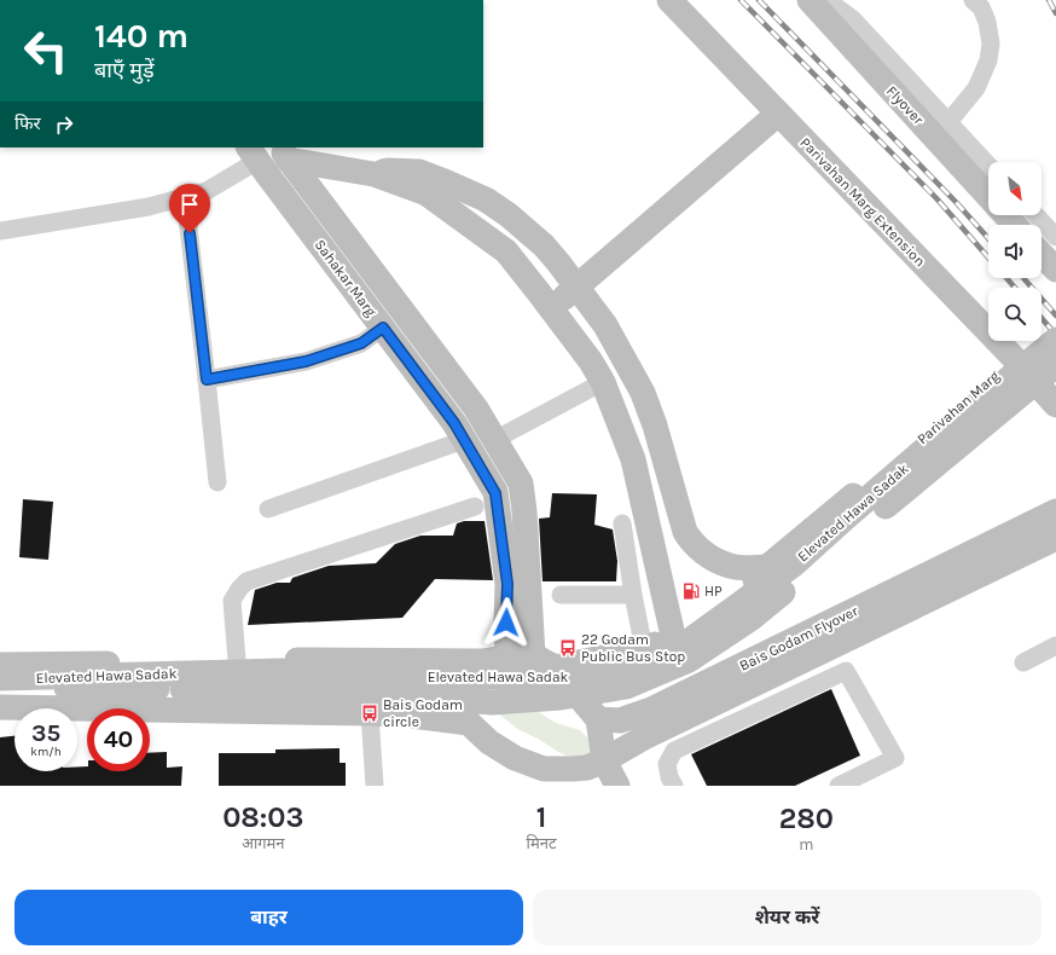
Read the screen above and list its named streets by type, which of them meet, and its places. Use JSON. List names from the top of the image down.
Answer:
{
  "streets": {
    "main road": [
      "Flyover",
      "Parivahan Marg Extension",
      "Sahakar Marg",
      "Parivahan Marg",
      "Elevated Hawa Sadak",
      "Bais Godam Flyover"
    ]
  },
  "crossings": [
    ["Parivahan Marg Extension", "Parivahan Marg"],
    ["Sahakar Marg", "Bais Godam Flyover"]
  ],
  "places": {
    "fuel station": ["HP"],
    "bus stop": ["22 Godam Public Bus Stop", "Bais Godam circle"]
  },
  "north": "bottom right",
  "page": {
    "turn": ["140 m", "बाएँ मुड़ें"],
    "then": "फिर",
    "speed": "35 km/h",
    "limit": "40",
    "eta": [
      "08:03",
      "आगमन",
      "1",
      "मिनट",
      "280",
      "m"
    ],
    "buttons": ["बाहर", "शेयर करें"]
  }
}
